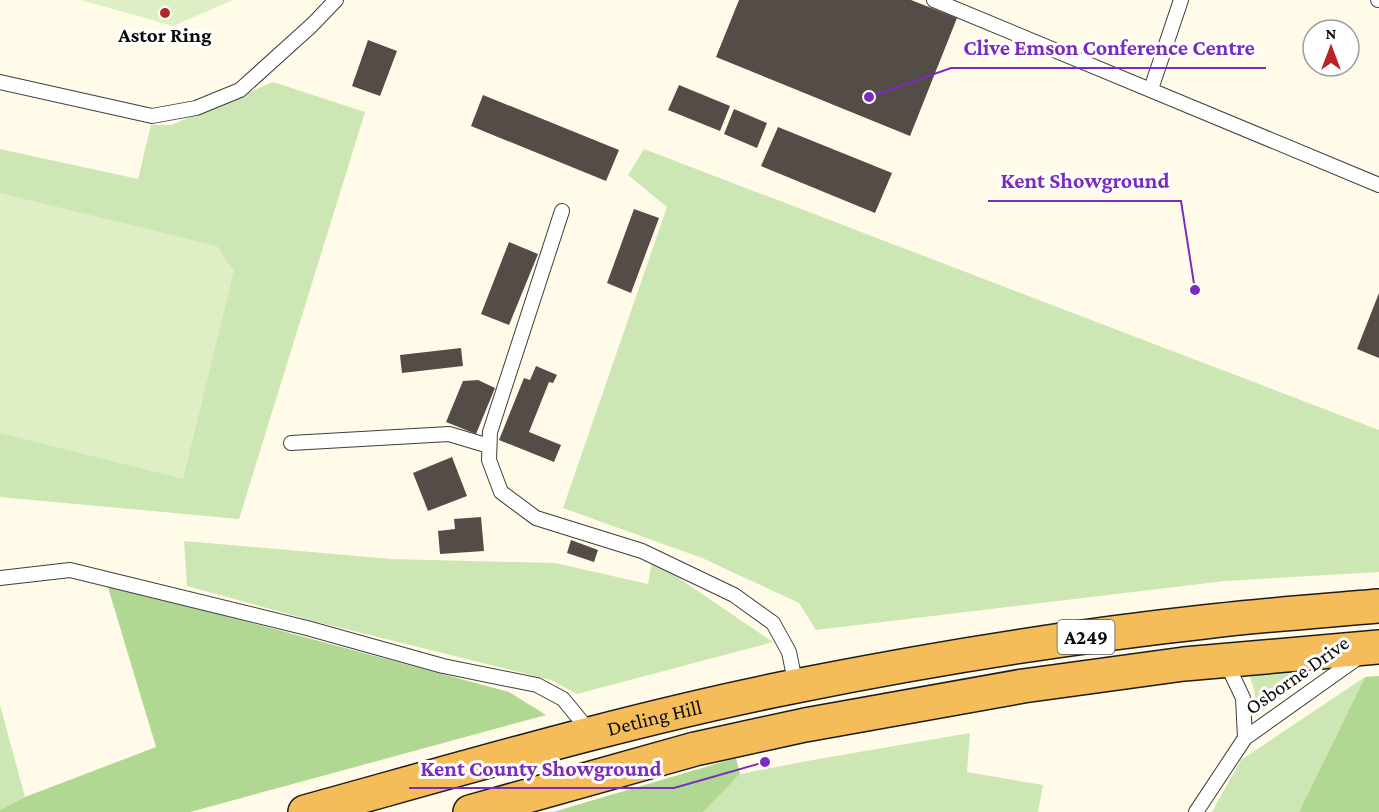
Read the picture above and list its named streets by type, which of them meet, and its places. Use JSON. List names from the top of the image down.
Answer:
{
  "streets": {
    "highway": ["A249", "Detling Hill"],
    "lane": ["Osborne Drive"]
  },
  "crossings": [
    ["A249", "Osborne Drive"],
    ["A249", "Detling Hill"],
    ["Osborne Drive", "Detling Hill"]
  ],
  "places": [
    "Astor Ring",
    "Clive Emson Conference Centre",
    "Kent Showground",
    "Kent County Showground"
  ],
  "north": "top"
}
